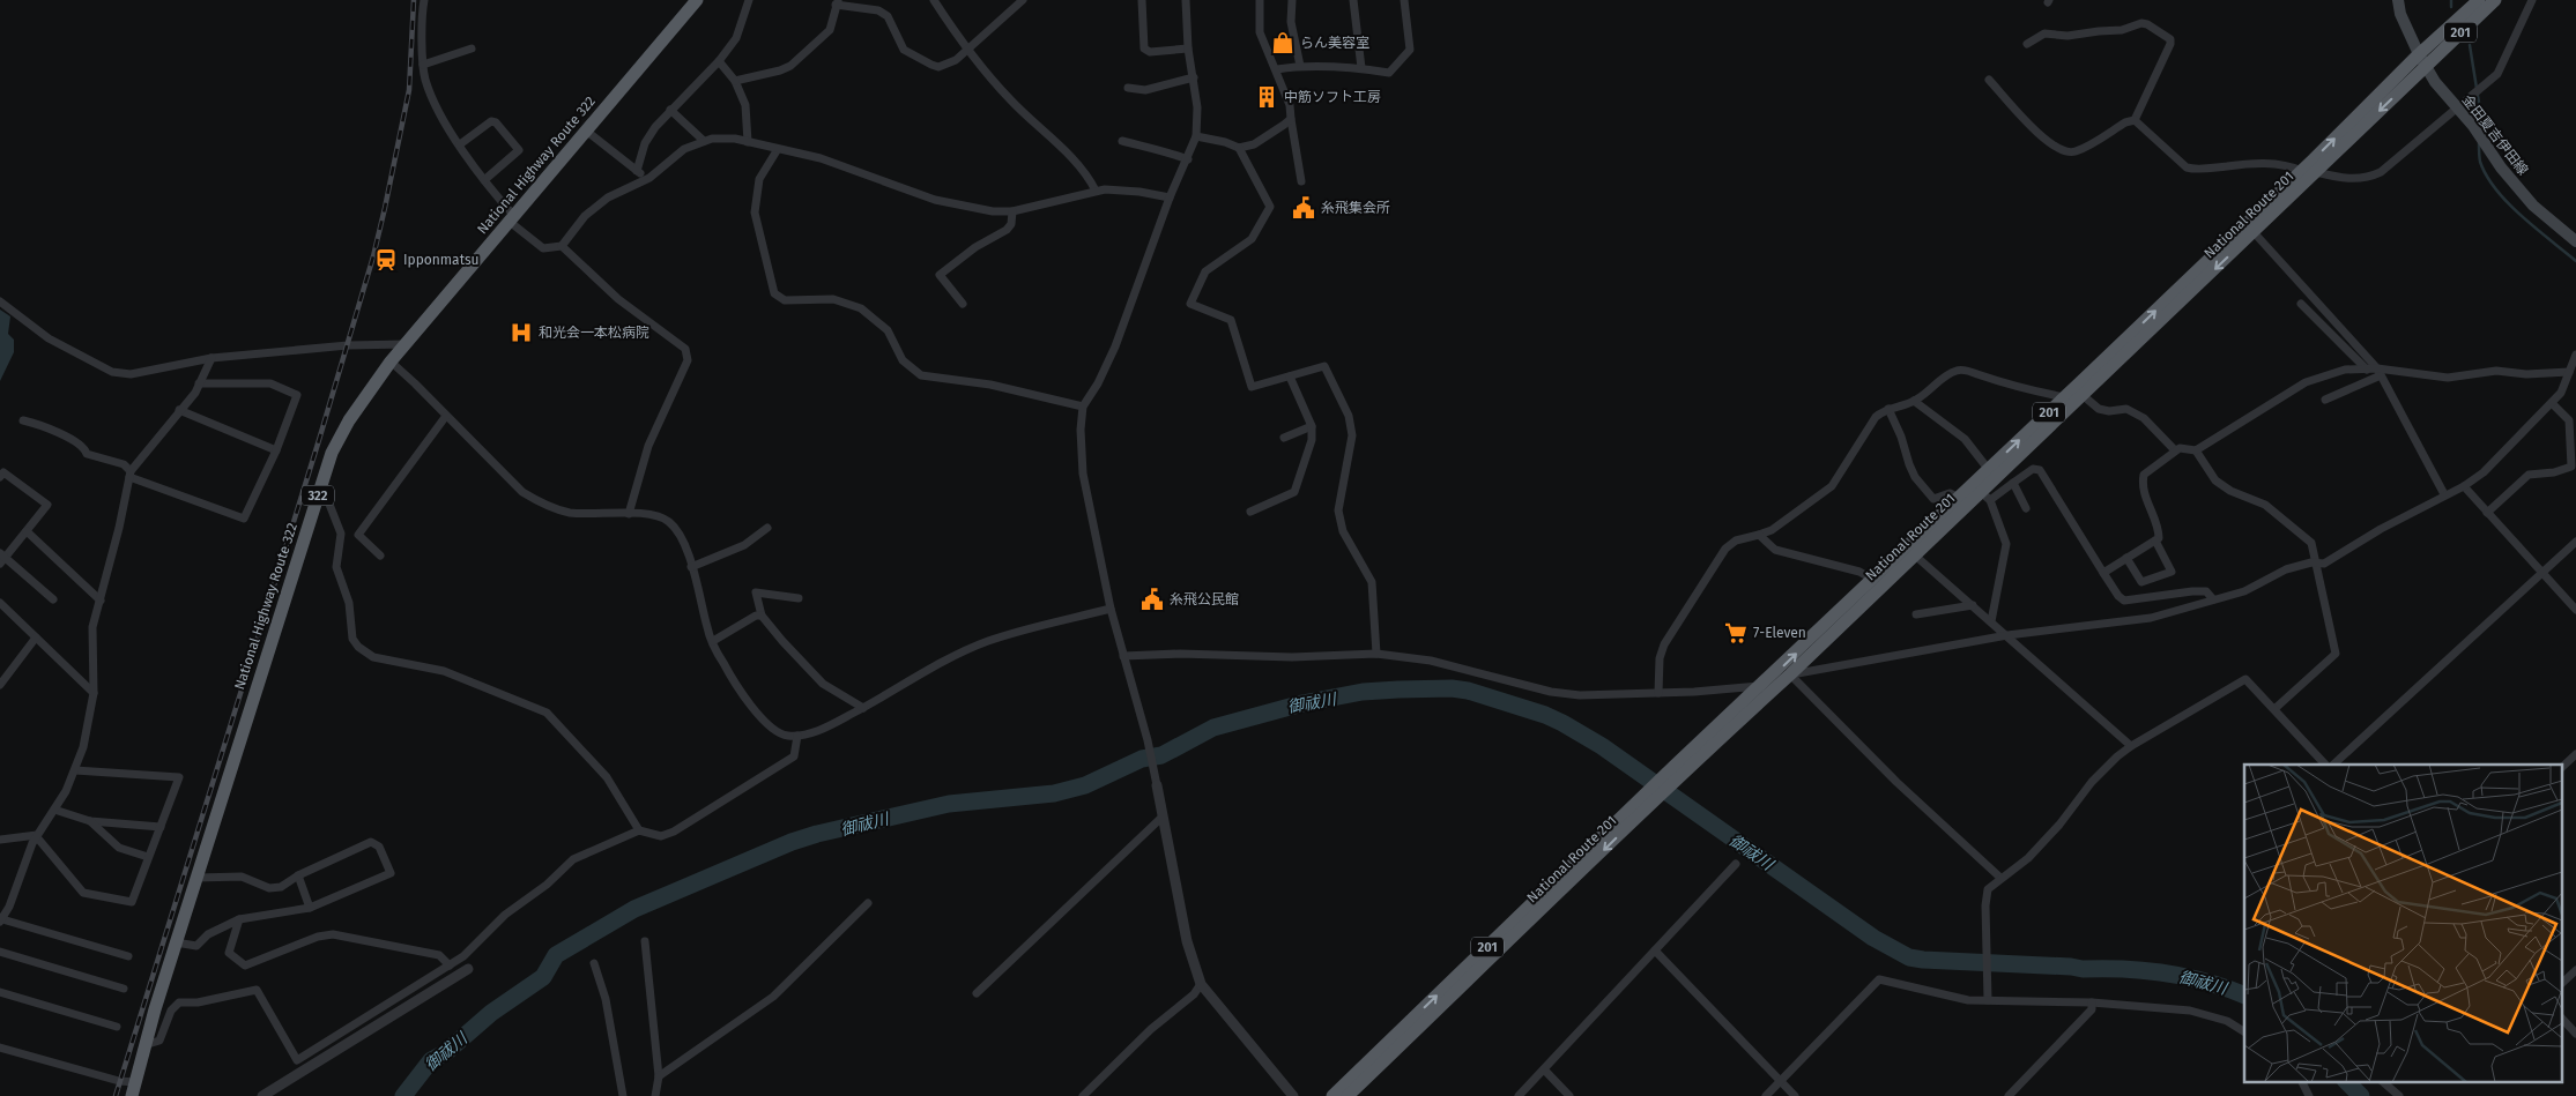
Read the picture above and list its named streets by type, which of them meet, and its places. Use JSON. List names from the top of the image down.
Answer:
{
  "streets": {
    "highway": [
      "201",
      "National Highway Route 322",
      "National Route 201",
      "322"
    ],
    "main road": ["金田夏吉伊田線"]
  },
  "crossings": [
    ["金田夏吉伊田線", "National Route 201"]
  ],
  "water": ["御祓川"],
  "places": {
    "shop": ["らん美容室"],
    "building": ["中筋ソフト工房"],
    "public building": ["糸飛集会所", "糸飛公民館"],
    "station": ["Ipponmatsu"],
    "hospital": ["和光会一本松病院"],
    "supermarket": ["7-Eleven"]
  }
}
